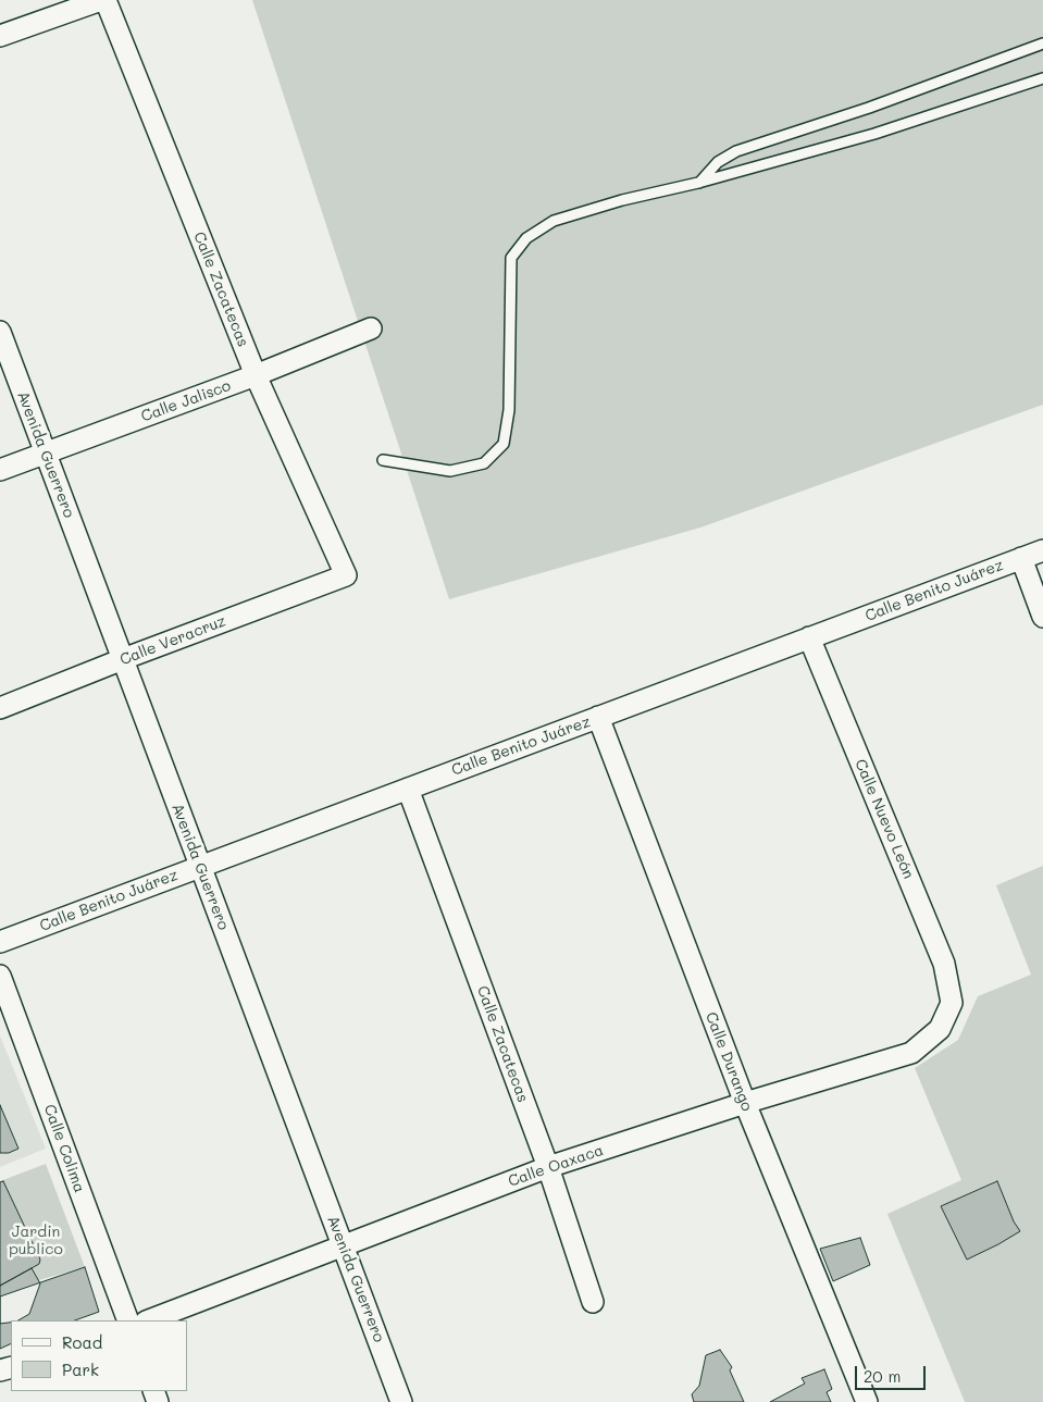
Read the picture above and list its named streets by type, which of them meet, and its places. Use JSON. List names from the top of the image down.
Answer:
{
  "streets": {
    "street": [
      "Calle Zacatecas",
      "Calle Jalisco",
      "Avenida Guerrero",
      "Calle Benito Juárez",
      "Calle Veracruz",
      "Calle Nuevo León",
      "Calle Durango",
      "Calle Colima",
      "Calle Oaxaca"
    ]
  },
  "crossings": [
    ["Calle Zacatecas", "Calle Jalisco"],
    ["Calle Zacatecas", "Calle Benito Juárez"],
    ["Calle Zacatecas", "Calle Veracruz"],
    ["Calle Zacatecas", "Calle Oaxaca"],
    ["Calle Jalisco", "Avenida Guerrero"],
    ["Avenida Guerrero", "Calle Benito Juárez"],
    ["Avenida Guerrero", "Calle Veracruz"],
    ["Avenida Guerrero", "Calle Oaxaca"],
    ["Calle Benito Juárez", "Calle Nuevo León"],
    ["Calle Benito Juárez", "Calle Durango"],
    ["Calle Nuevo León", "Calle Oaxaca"],
    ["Calle Durango", "Calle Oaxaca"]
  ],
  "parks": ["Jardin publico"],
  "legend": ["Road", "Park"],
  "scale_bar": "20 m"
}
